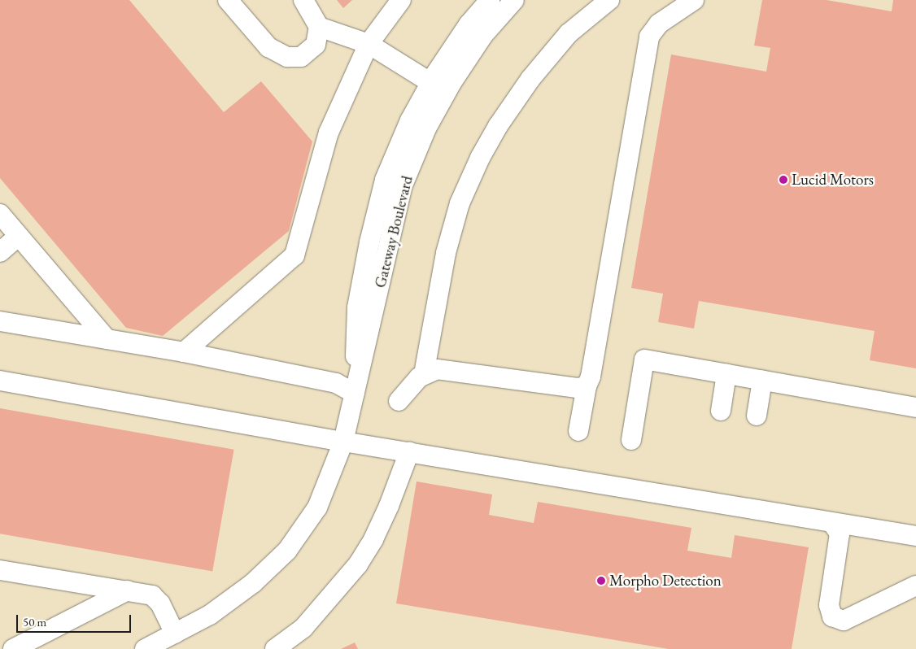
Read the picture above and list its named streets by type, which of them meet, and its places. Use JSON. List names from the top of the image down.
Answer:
{
  "streets": {
    "street": ["Gateway Boulevard"]
  },
  "places": ["Lucid Motors", "Morpho Detection"],
  "scale_bar": "50 m"
}
